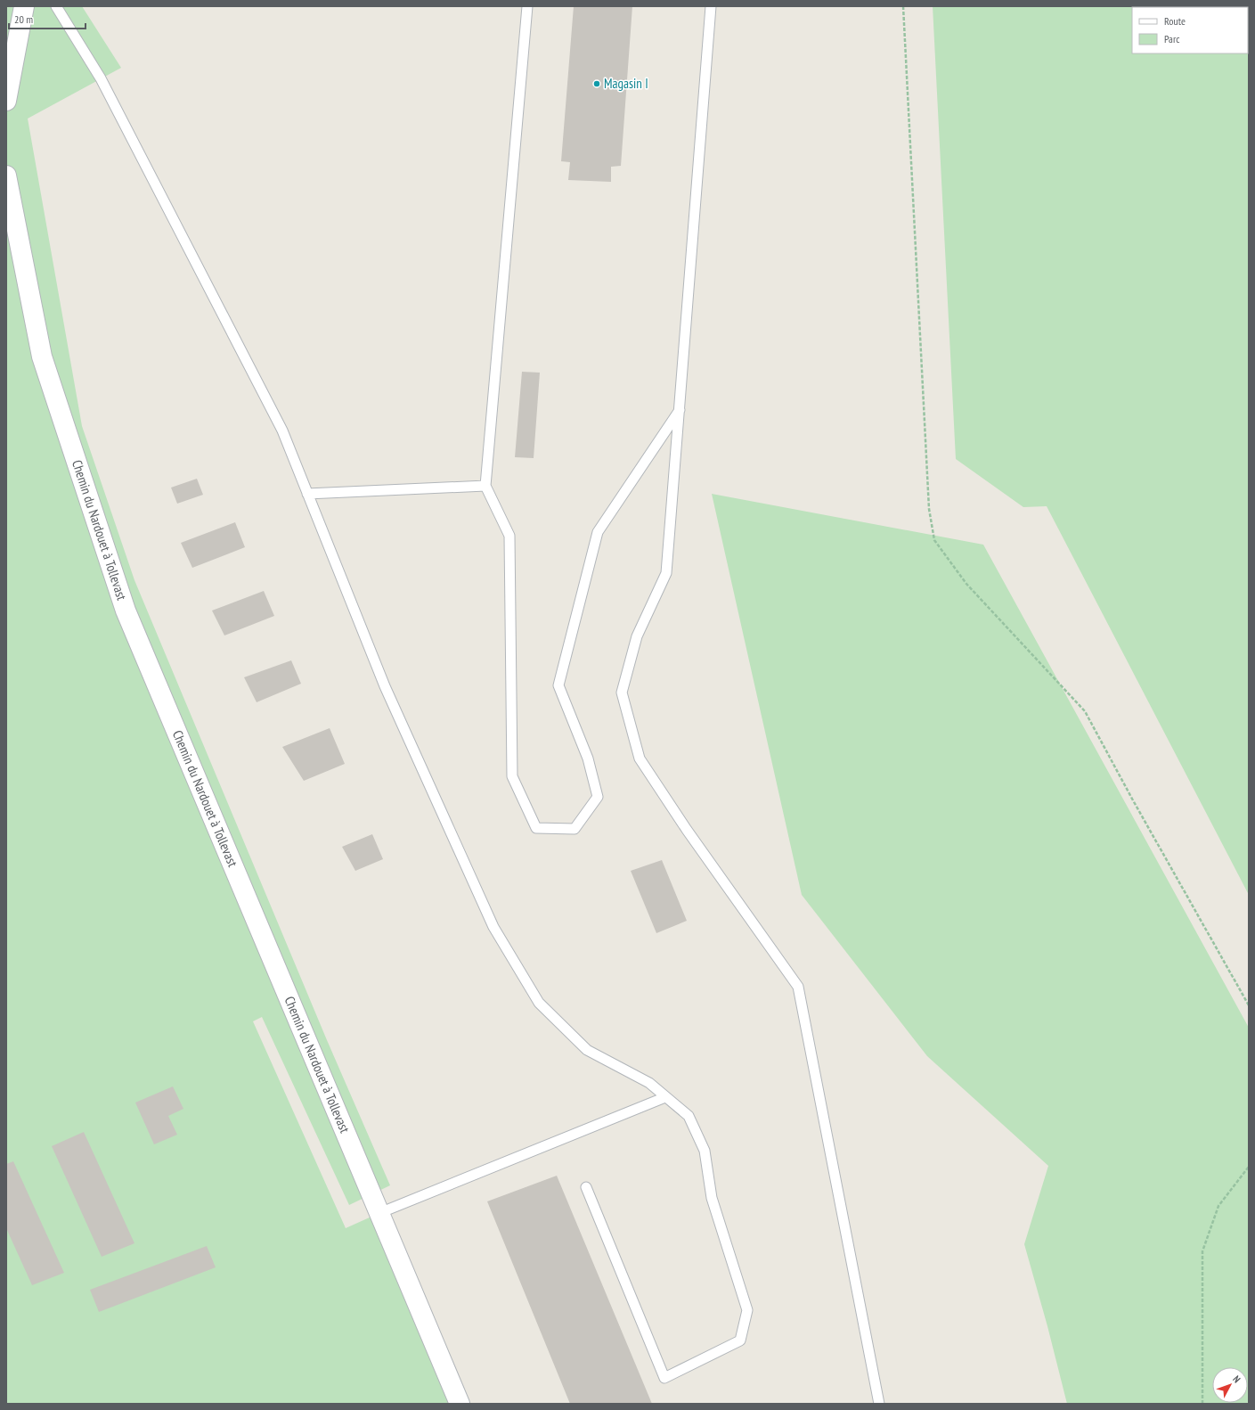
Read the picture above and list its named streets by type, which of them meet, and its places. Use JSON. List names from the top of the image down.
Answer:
{
  "streets": {
    "street": ["Chemin du Nardouet à Tollevast"]
  },
  "places": ["Magasin I"],
  "legend": ["Route", "Parc"],
  "scale_bar": "20 m",
  "north": "top right"
}
